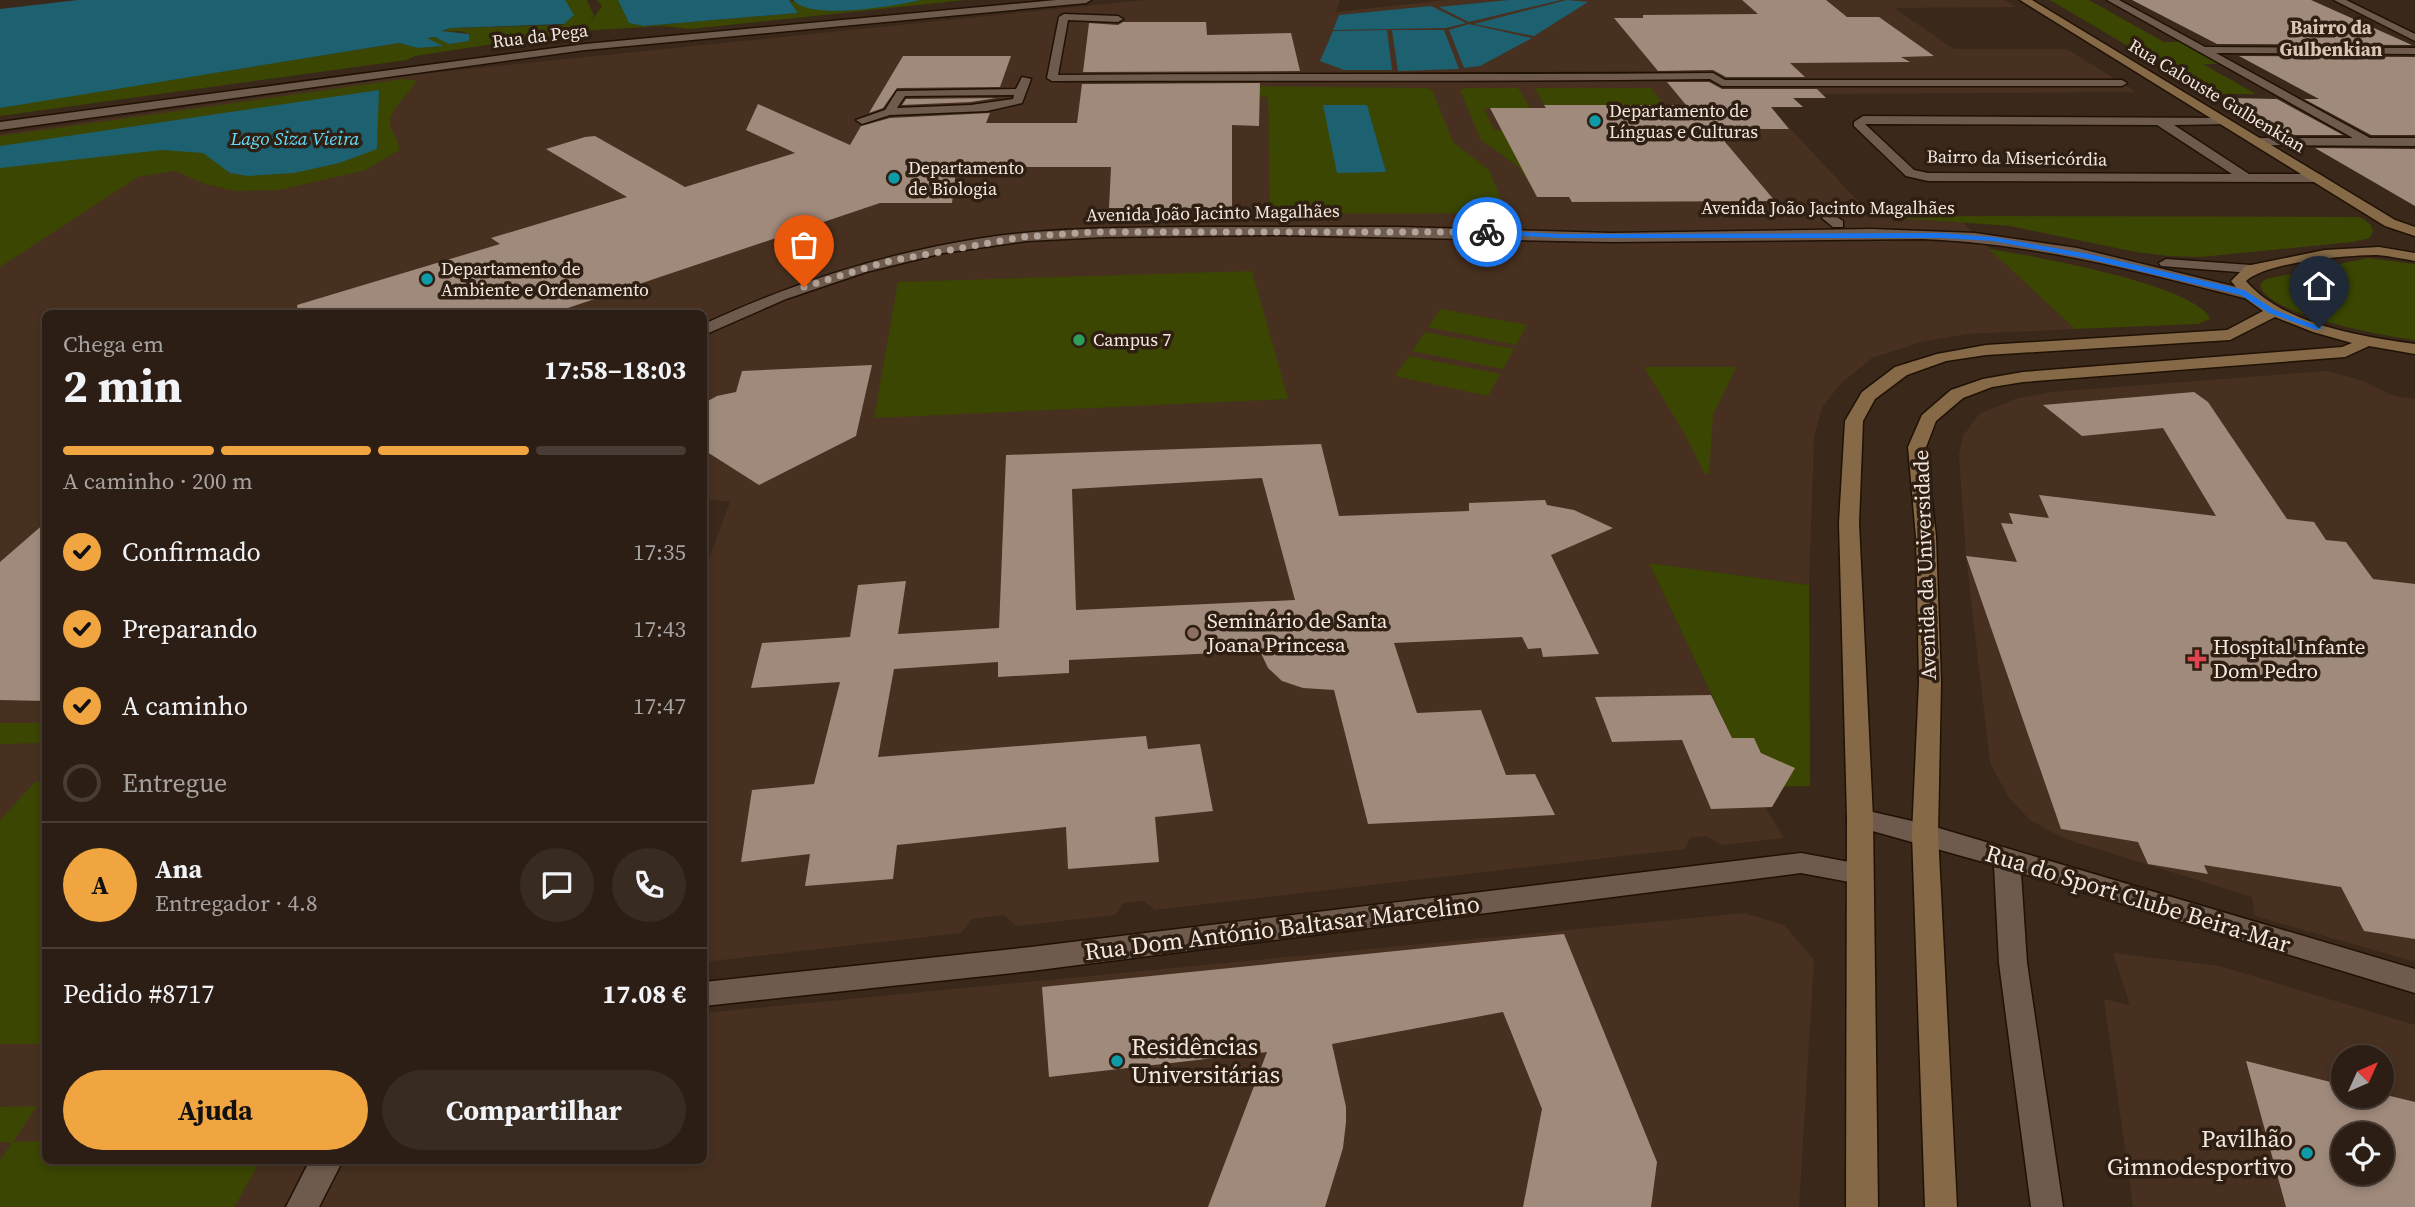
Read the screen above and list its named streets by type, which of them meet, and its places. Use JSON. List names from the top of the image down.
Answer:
{
  "streets": {
    "main road": ["Rua Calouste Gulbenkian", "Avenida da Universidade"],
    "street": [
      "Rua da Pega",
      "Bairro da Misericórdia",
      "Avenida João Jacinto Magalhães",
      "Rua do Sport Clube Beira-Mar",
      "Rua Dom António Baltasar Marcelino"
    ]
  },
  "crossings": [
    ["Rua Calouste Gulbenkian", "Bairro da Misericórdia"],
    ["Avenida da Universidade", "Rua do Sport Clube Beira-Mar"]
  ],
  "districts": ["Bairro da Gulbenkian"],
  "water": ["Lago Siza Vieira"],
  "places": {
    "other": [
      "Departamento de Línguas e Culturas",
      "Departamento de Biologia",
      "Departamento de Ambiente e Ordenamento",
      "Campus 7",
      "Seminário de Santa Joana Princesa",
      "Residências Universitárias",
      "Pavilhão Gimnodesportivo"
    ],
    "health": ["Hospital Infante Dom Pedro"]
  },
  "north": "top right",
  "page": {
    "heading": ["2 min", "Chega em", "17:58–18:03"],
    "panel": [
      "Ana",
      "Entregador · 4.8",
      "Pedido #8717",
      "17.08 €"
    ],
    "bar": "A caminho · 200 m",
    "list": [
      ["Confirmado", "17:35"],
      ["Preparando", "17:43"],
      ["A caminho", "17:47"],
      "Entregue"
    ],
    "round": "A",
    "buttons": ["Ajuda", "Compartilhar"]
  }
}
